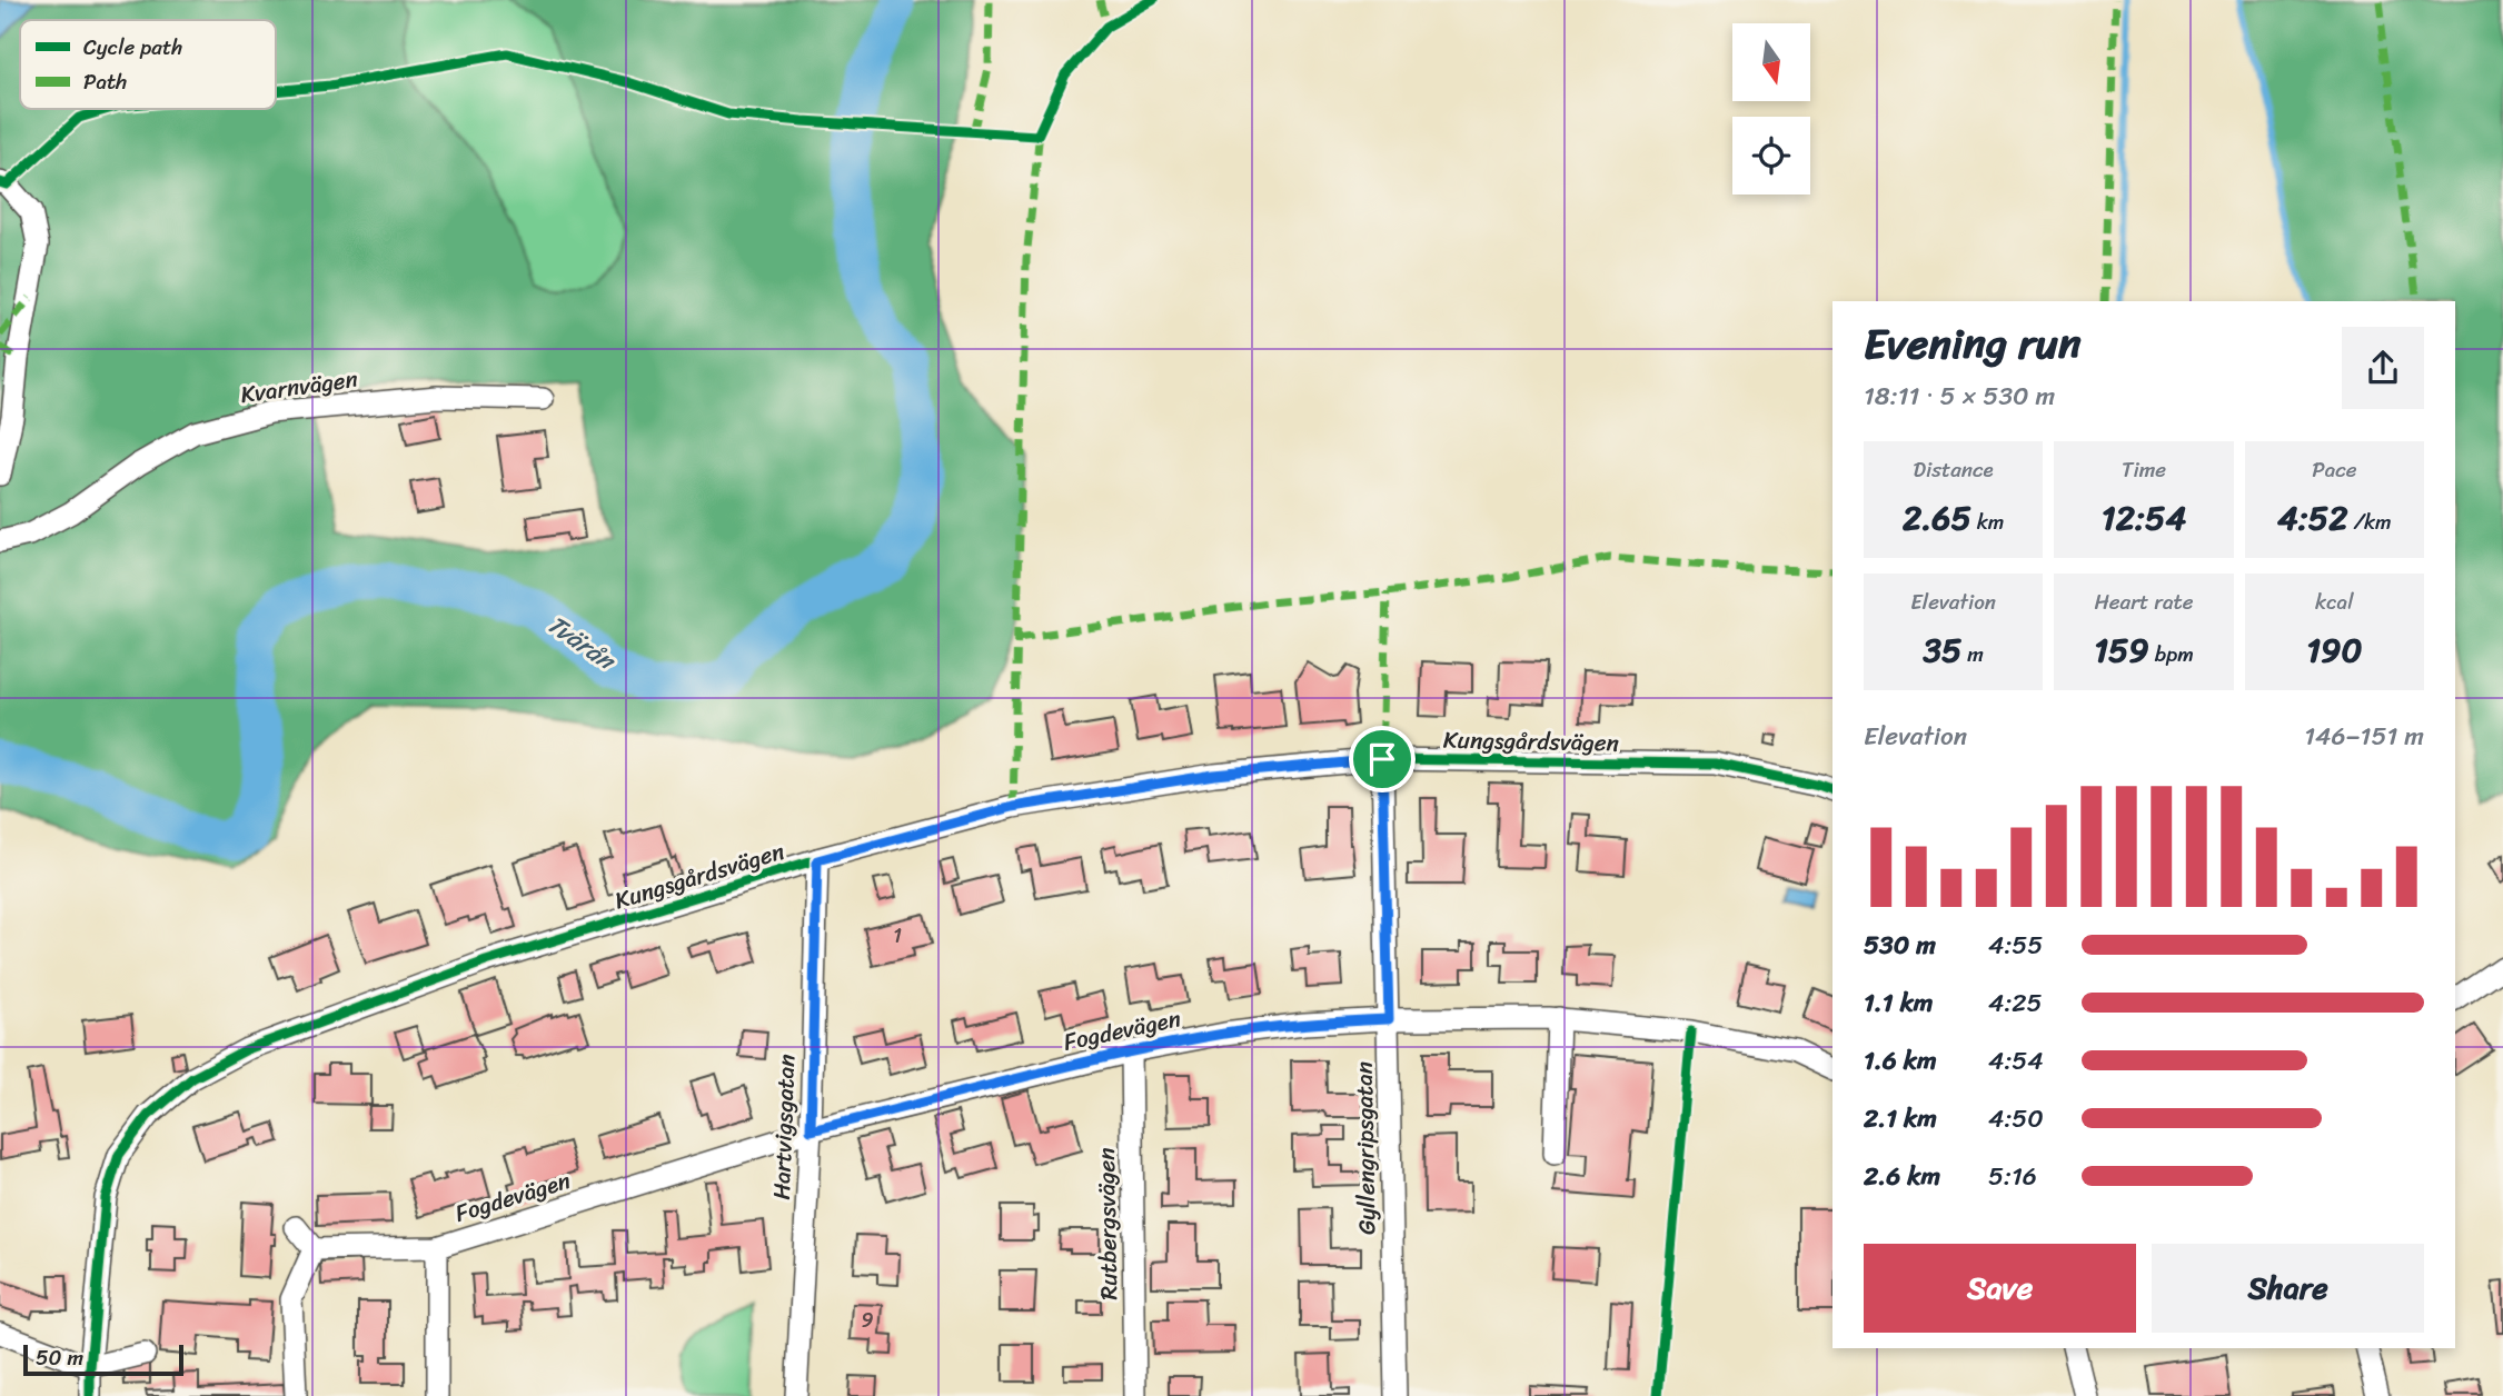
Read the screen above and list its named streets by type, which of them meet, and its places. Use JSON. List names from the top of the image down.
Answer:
{
  "streets": {
    "street": [
      "Kvarnvägen",
      "Kungsgårdsvägen",
      "Fogdevägen",
      "Hartvigsgatan",
      "Gyllengripsgatan",
      "Rutbergsvägen"
    ]
  },
  "crossings": [
    ["Kungsgårdsvägen", "Hartvigsgatan"],
    ["Kungsgårdsvägen", "Gyllengripsgatan"],
    ["Fogdevägen", "Hartvigsgatan"],
    ["Fogdevägen", "Gyllengripsgatan"],
    ["Fogdevägen", "Rutbergsvägen"]
  ],
  "water": ["Tvärån"],
  "house_numbers": ["1", "9"],
  "legend": ["Cycle path", "Path"],
  "scale_bar": "50 m",
  "north": "bottom",
  "page": {
    "heading": ["Evening run", "18:11 · 5 × 530 m"],
    "stats": [
      ["Distance", "2.65 km"],
      ["Time", "12:54"],
      ["Pace", "4:52 /km"],
      ["Elevation", "35 m"],
      ["Heart rate", "159 bpm"],
      ["kcal", "190"]
    ],
    "chart": ["Elevation", "146–151 m"],
    "list": [
      {
        "name": "530 m",
        "note": "4:55"
      },
      {
        "name": "1.1 km",
        "note": "4:25"
      },
      {
        "name": "1.6 km",
        "note": "4:54"
      },
      {
        "name": "2.1 km",
        "note": "4:50"
      },
      {
        "name": "2.6 km",
        "note": "5:16"
      }
    ],
    "buttons": ["Save", "Share"],
    "scale": "50 m"
  }
}
